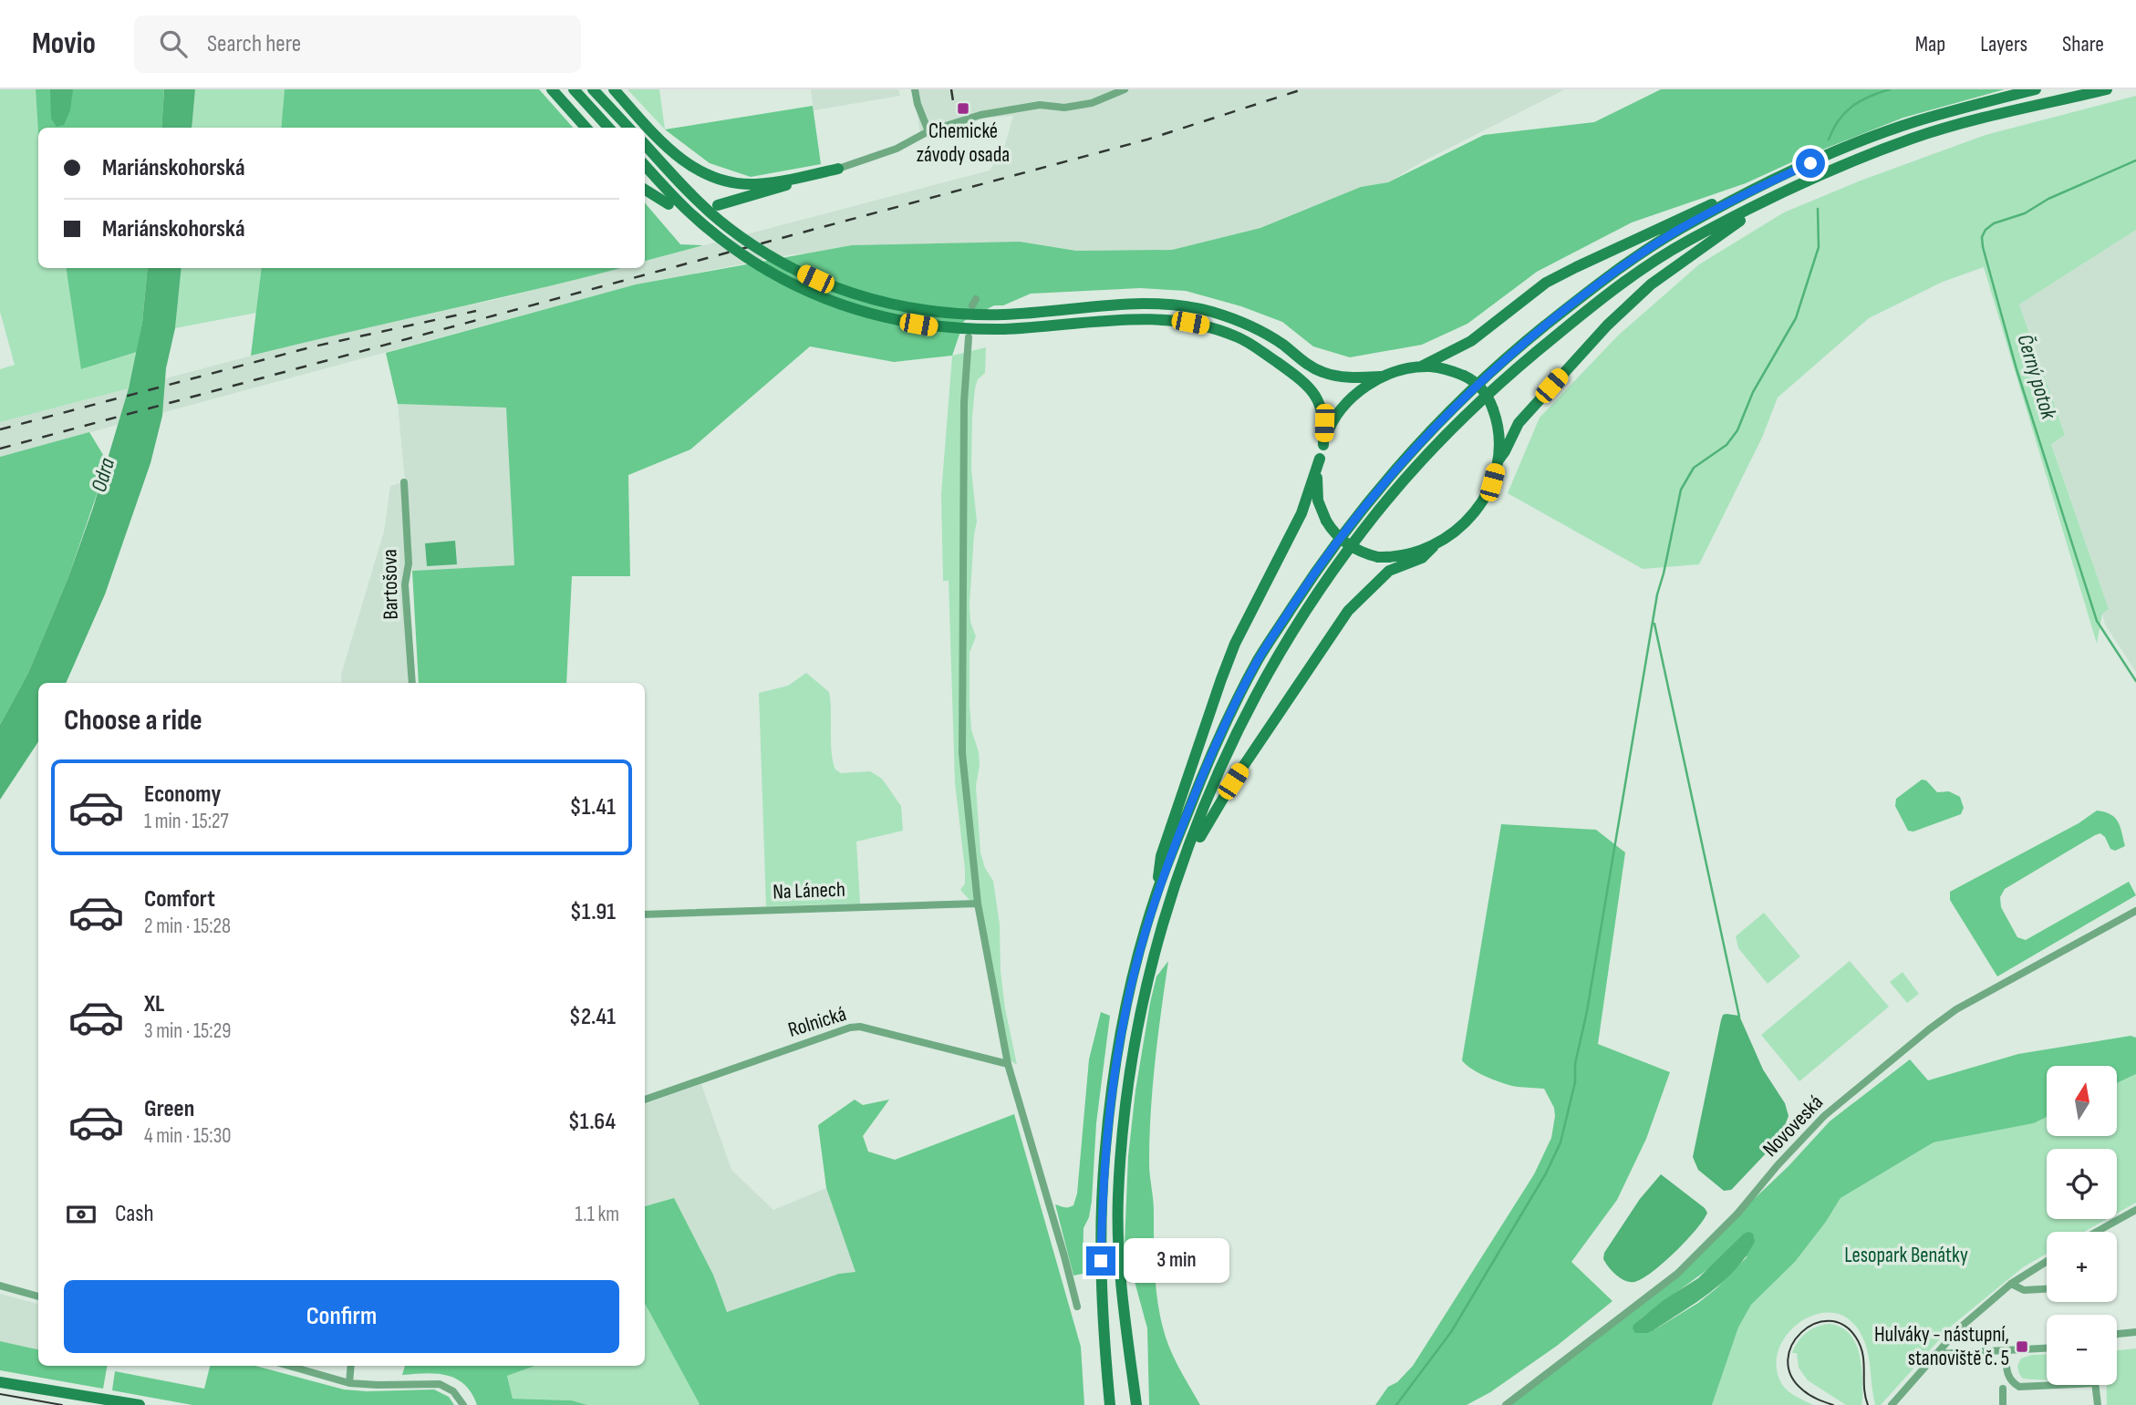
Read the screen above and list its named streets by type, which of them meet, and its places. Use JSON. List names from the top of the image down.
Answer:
{
  "streets": {
    "street": [
      "Bartošova",
      "Na Lánech",
      "Rolnická",
      "Novoveská"
    ]
  },
  "water": ["Černý potok", "Odra"],
  "parks": ["Lesopark Benátky"],
  "places": {
    "transit": ["Chemické závody osada", "Hulváky - nástupní, stanoviště č. 5"]
  },
  "north": "top",
  "page": {
    "header": "Movio",
    "search": "Search here",
    "nav": ["Map", "Layers", "Share"],
    "banner": ["Mariánskohorská", "Mariánskohorská"],
    "heading": "Choose a ride",
    "list": [
      {
        "name": "Economy",
        "note": "1 min · 15:27",
        "value": "$1.41"
      },
      {
        "name": "Comfort",
        "note": "2 min · 15:28",
        "value": "$1.91"
      },
      {
        "name": "XL",
        "note": "3 min · 15:29",
        "value": "$2.41"
      },
      {
        "name": "Green",
        "note": "4 min · 15:30",
        "value": "$1.64"
      }
    ],
    "map_buttons": ["+", "−"],
    "pay": ["Cash", "1.1 km"],
    "bubble": "3 min",
    "buttons": "Confirm"
  }
}
